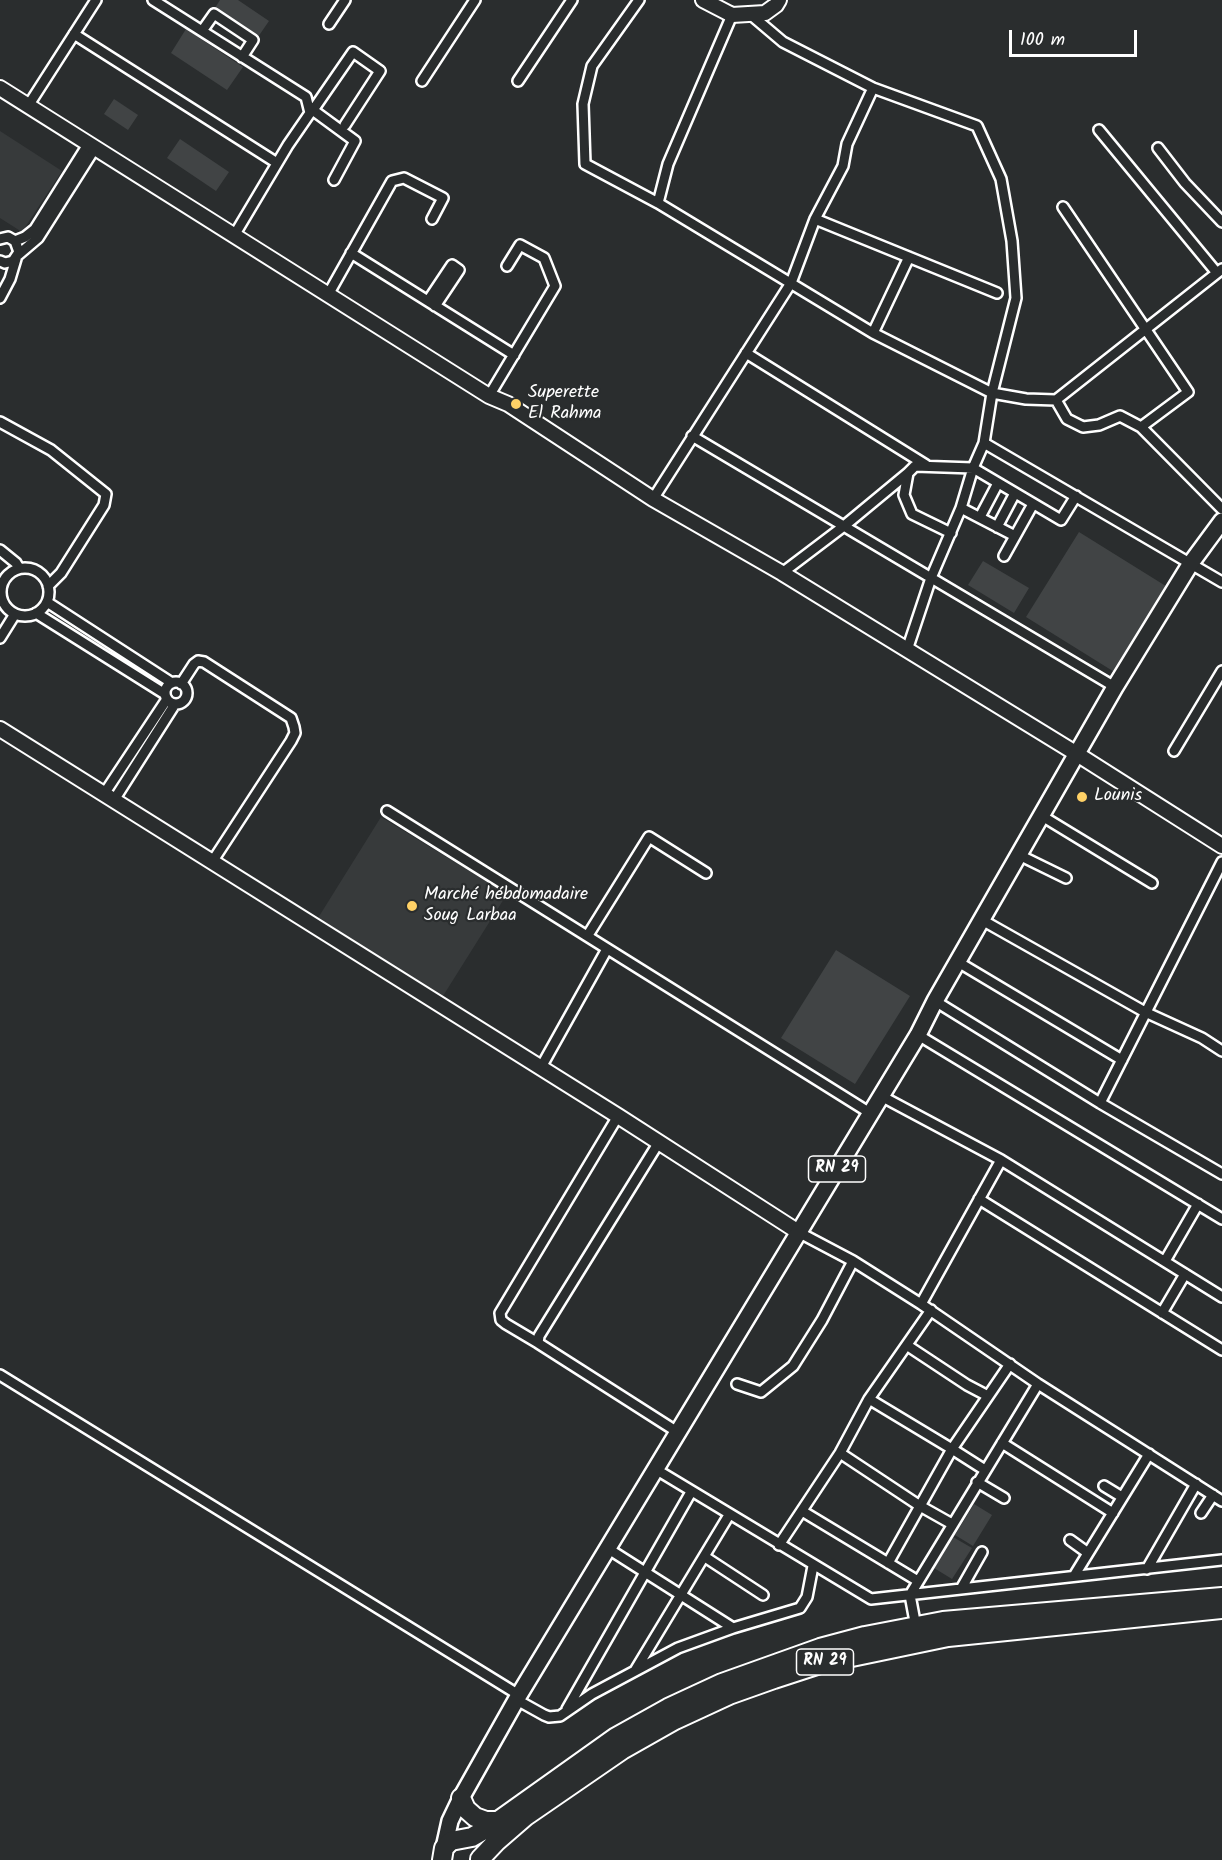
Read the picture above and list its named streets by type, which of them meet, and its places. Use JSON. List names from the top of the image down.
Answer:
{
  "streets": {
    "highway": ["RN 29"]
  },
  "places": ["Superette El Rahma", "Lounis", "Marché hébdomadaire Soug Larbaa"],
  "scale_bar": "100 m"
}
